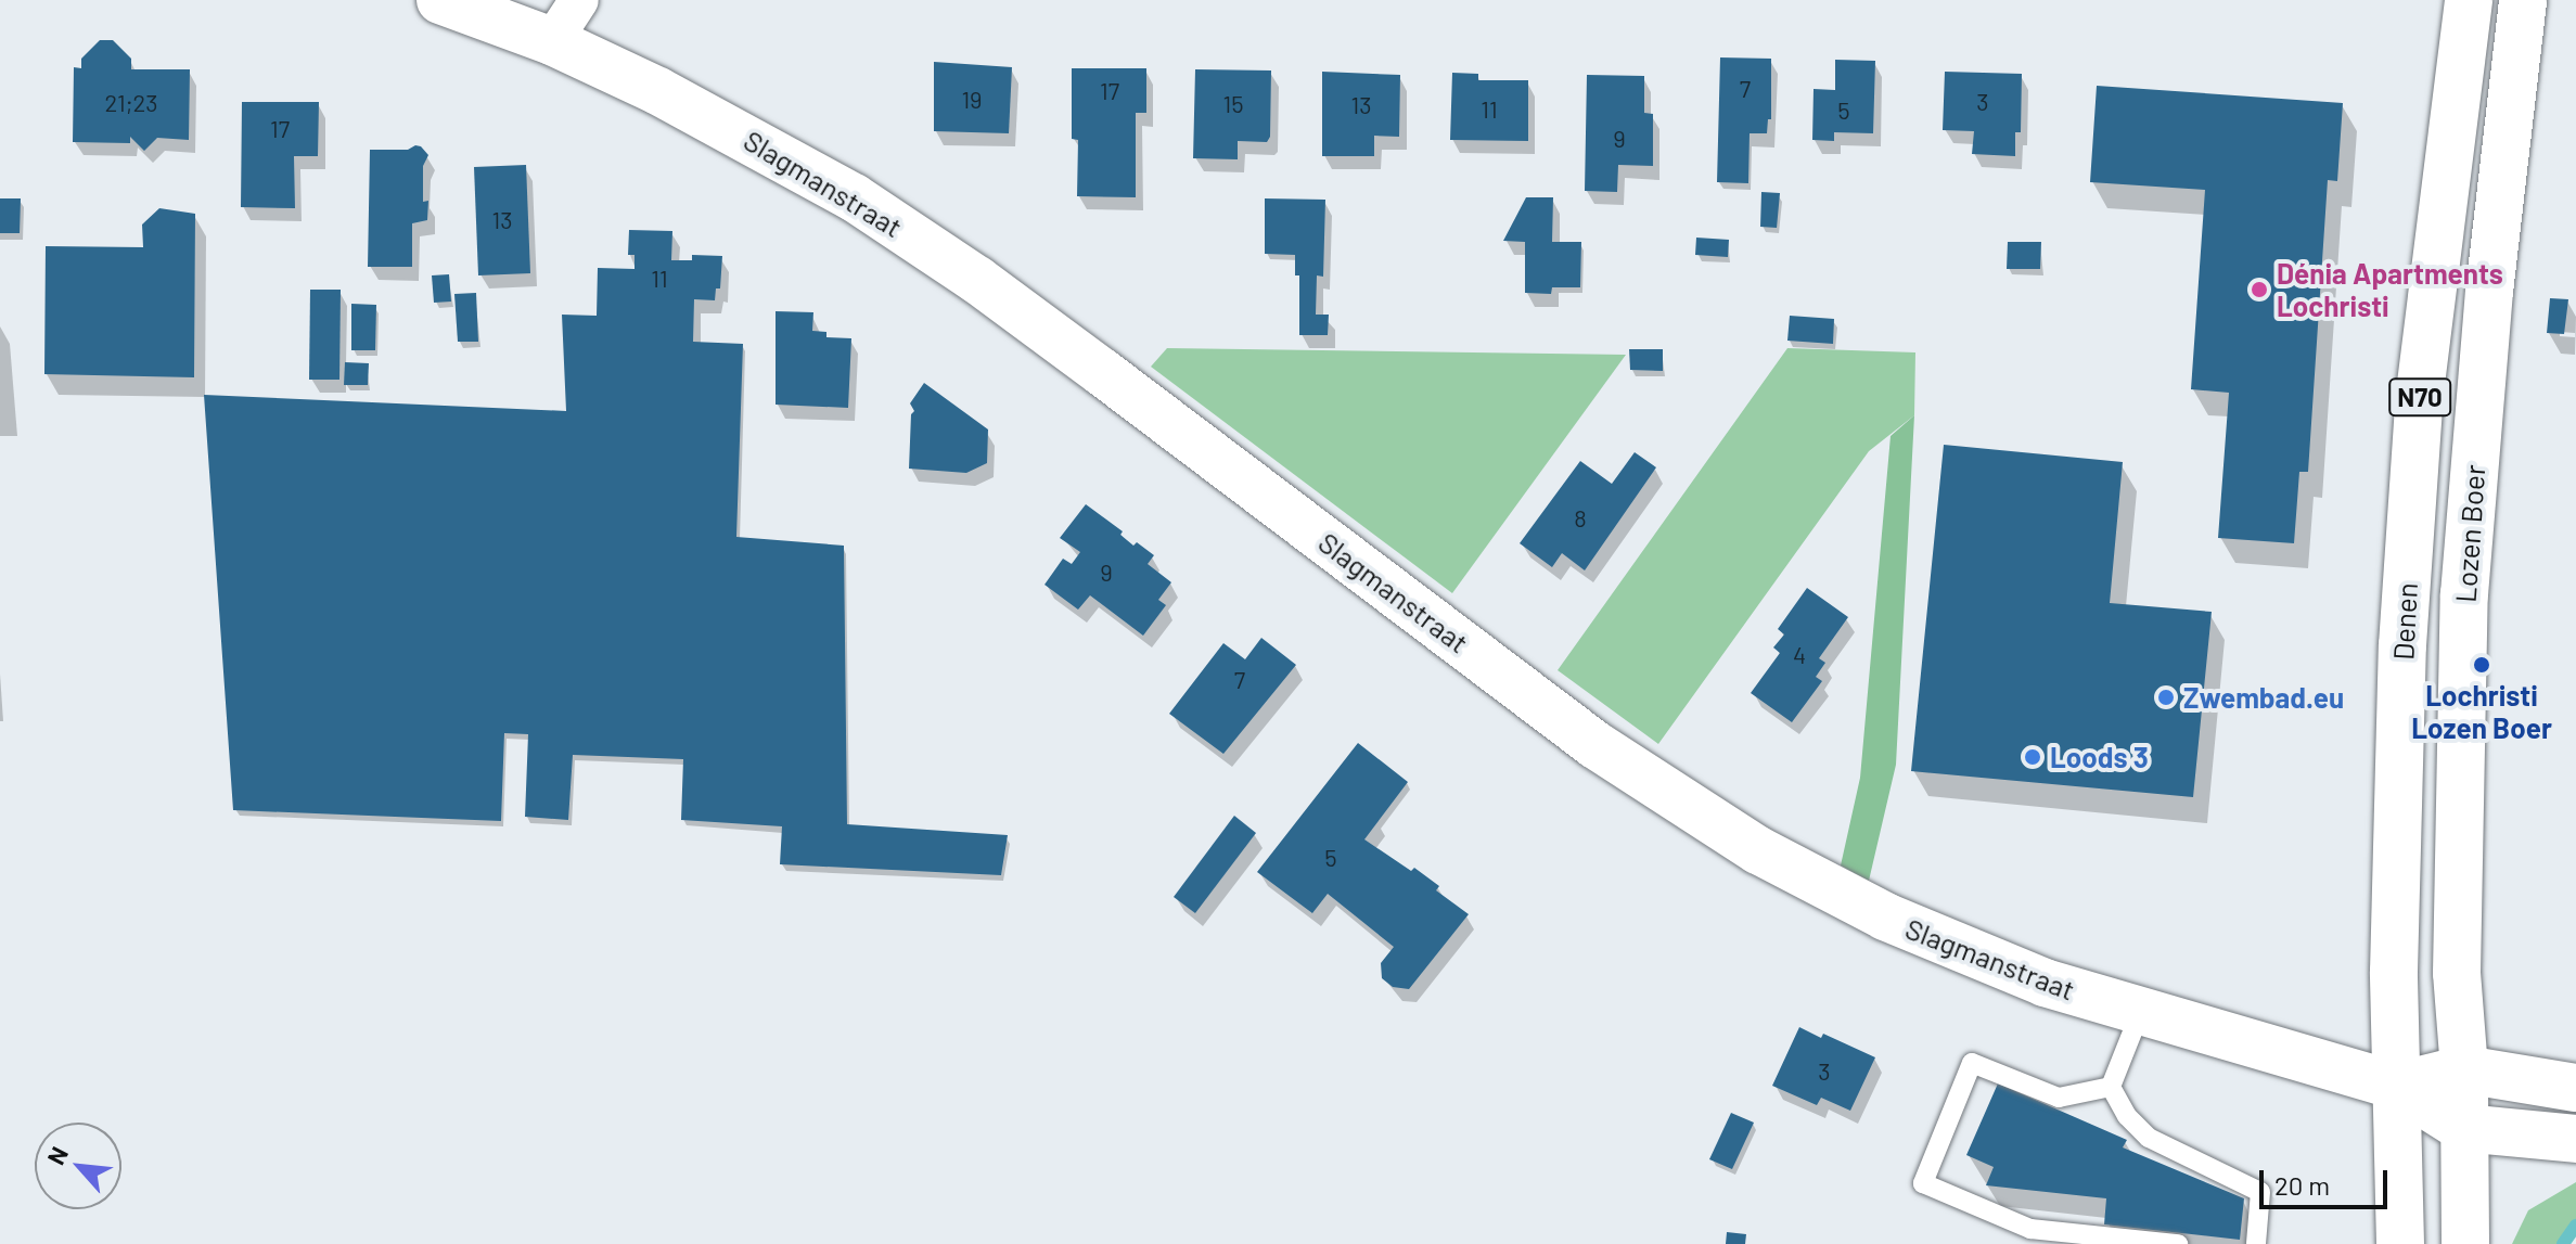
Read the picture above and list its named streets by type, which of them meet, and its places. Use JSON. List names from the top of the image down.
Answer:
{
  "streets": {
    "main road": [
      "Slagmanstraat",
      "N70",
      "Lozen Boer",
      "Denen"
    ]
  },
  "crossings": [
    ["Slagmanstraat", "N70"],
    ["Slagmanstraat", "Lozen Boer"],
    ["Slagmanstraat", "Denen"],
    ["N70", "Lozen Boer"]
  ],
  "places": [
    "Dénia Apartments Lochristi",
    "Lochristi Lozen Boer",
    "Zwembad.eu",
    "Loods 3"
  ],
  "house_numbers": [
    "7",
    "17",
    "19",
    "3",
    "21;23",
    "15",
    "13",
    "11",
    "5",
    "17",
    "9",
    "13",
    "11",
    "8",
    "9",
    "4",
    "7",
    "5",
    "3"
  ],
  "scale_bar": "20 m",
  "north": "top left"
}
